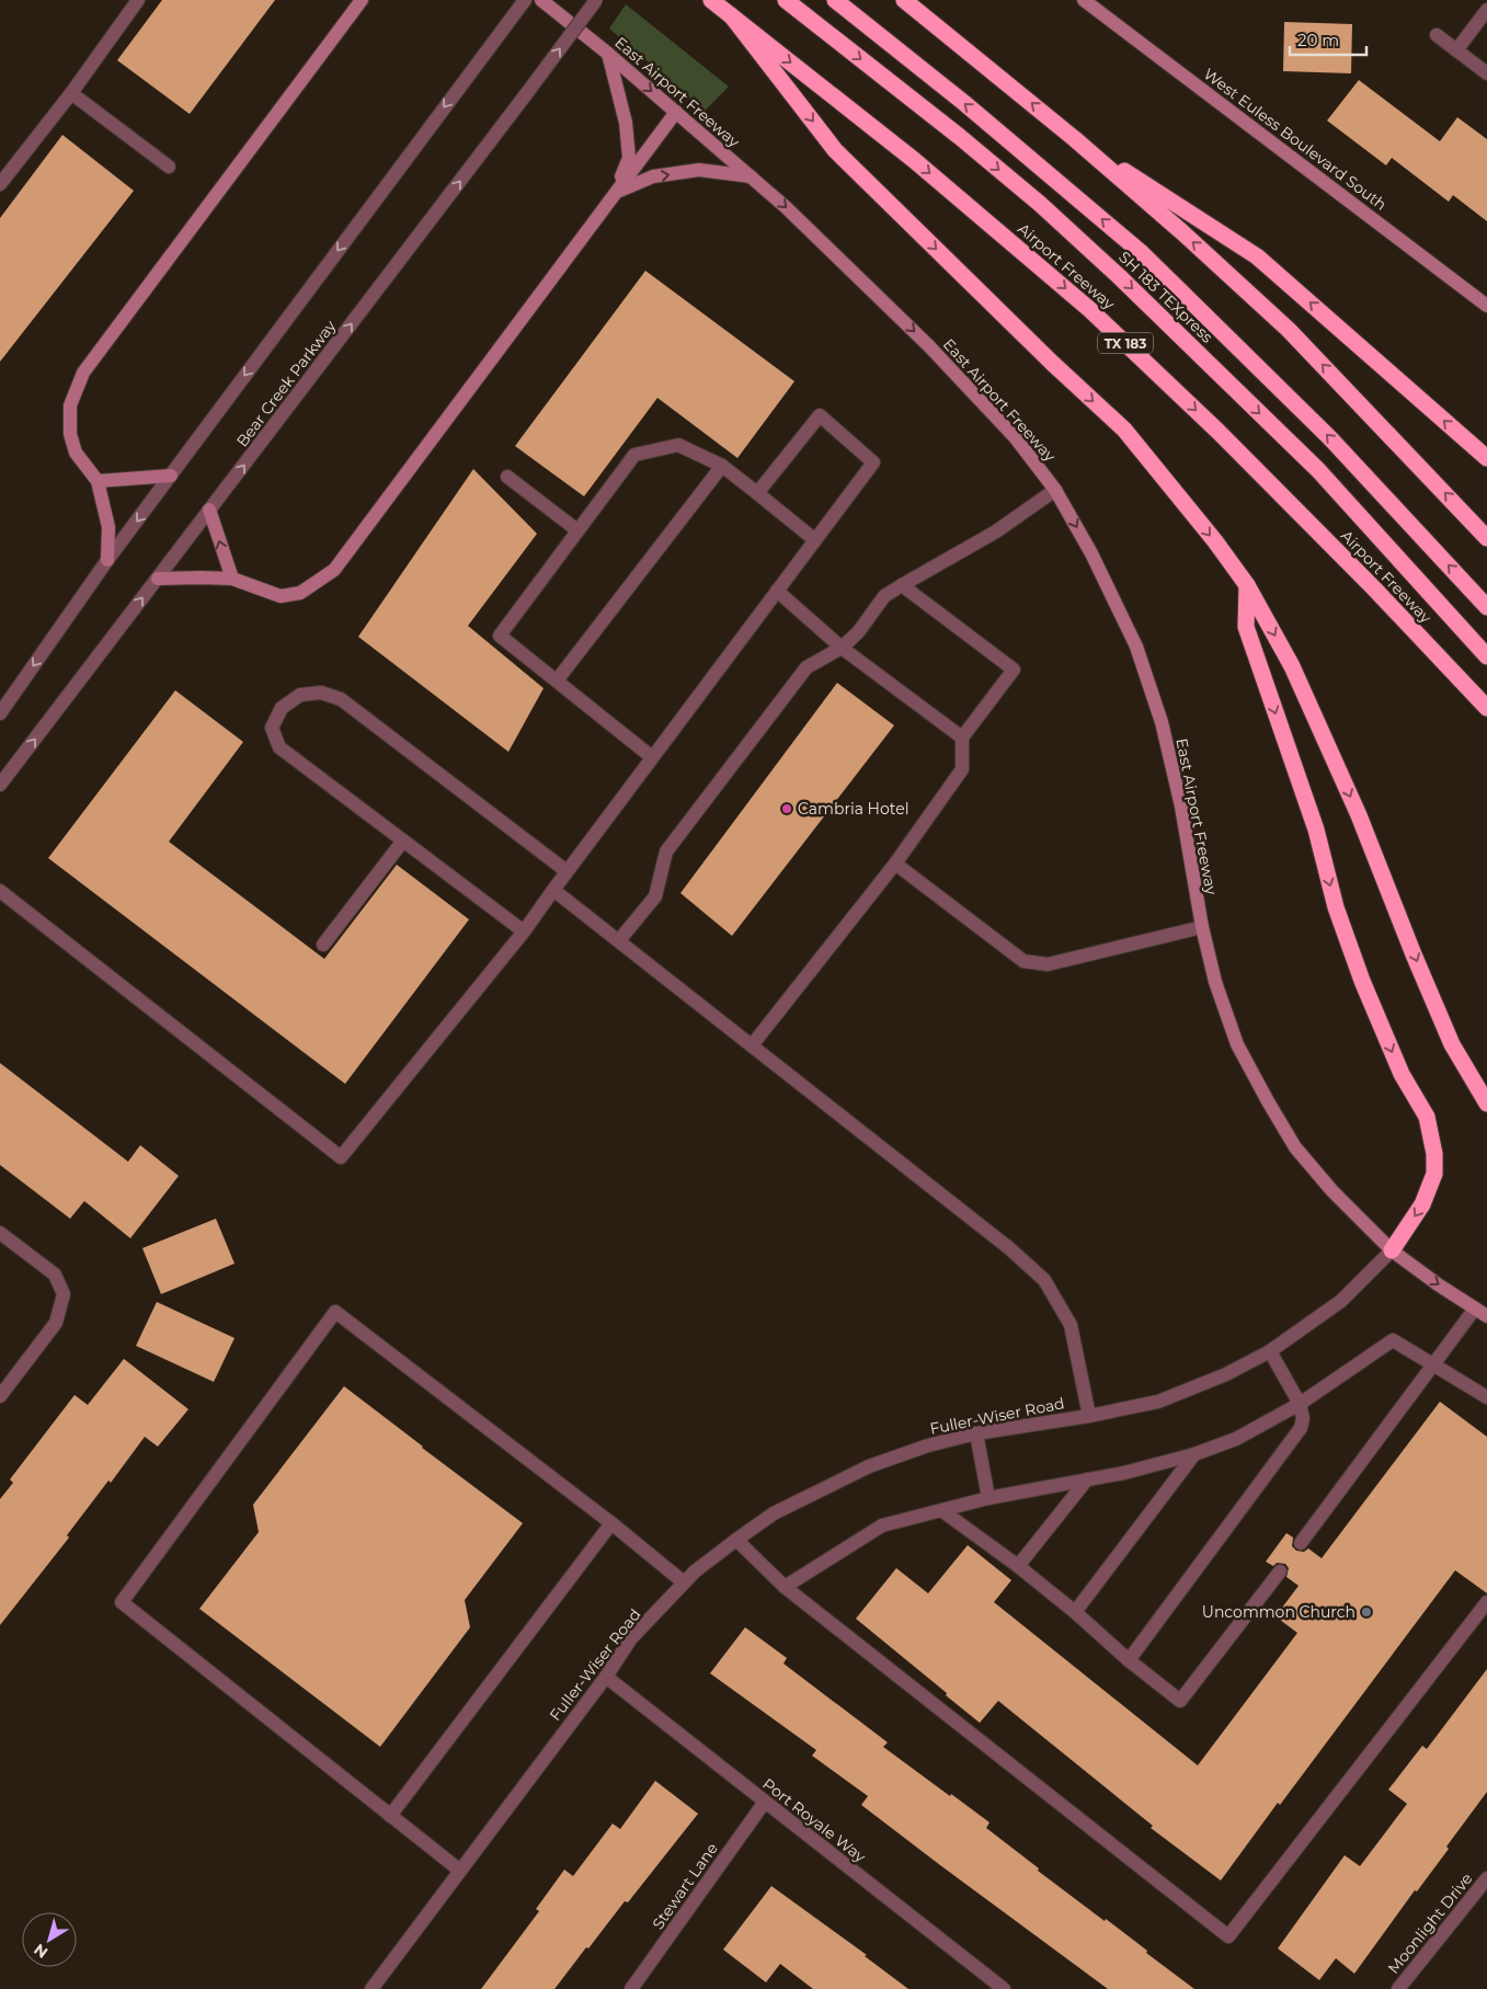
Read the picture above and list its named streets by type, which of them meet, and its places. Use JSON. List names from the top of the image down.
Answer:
{
  "streets": {
    "highway": ["Airport Freeway", "SH 183 TEXpress", "TX 183"],
    "main road": ["East Airport Freeway", "West Euless Boulevard South"],
    "street": [
      "Bear Creek Parkway",
      "Fuller-Wiser Road",
      "Port Royale Way",
      "Stewart Lane",
      "Moonlight Drive"
    ]
  },
  "crossings": [
    ["East Airport Freeway", "Fuller-Wiser Road"],
    ["Fuller-Wiser Road", "Port Royale Way"],
    ["Port Royale Way", "Stewart Lane"]
  ],
  "one_way": ["East Airport Freeway"],
  "places": ["Cambria Hotel", "Uncommon Church"],
  "scale_bar": "20 m",
  "north": "bottom left"
}
